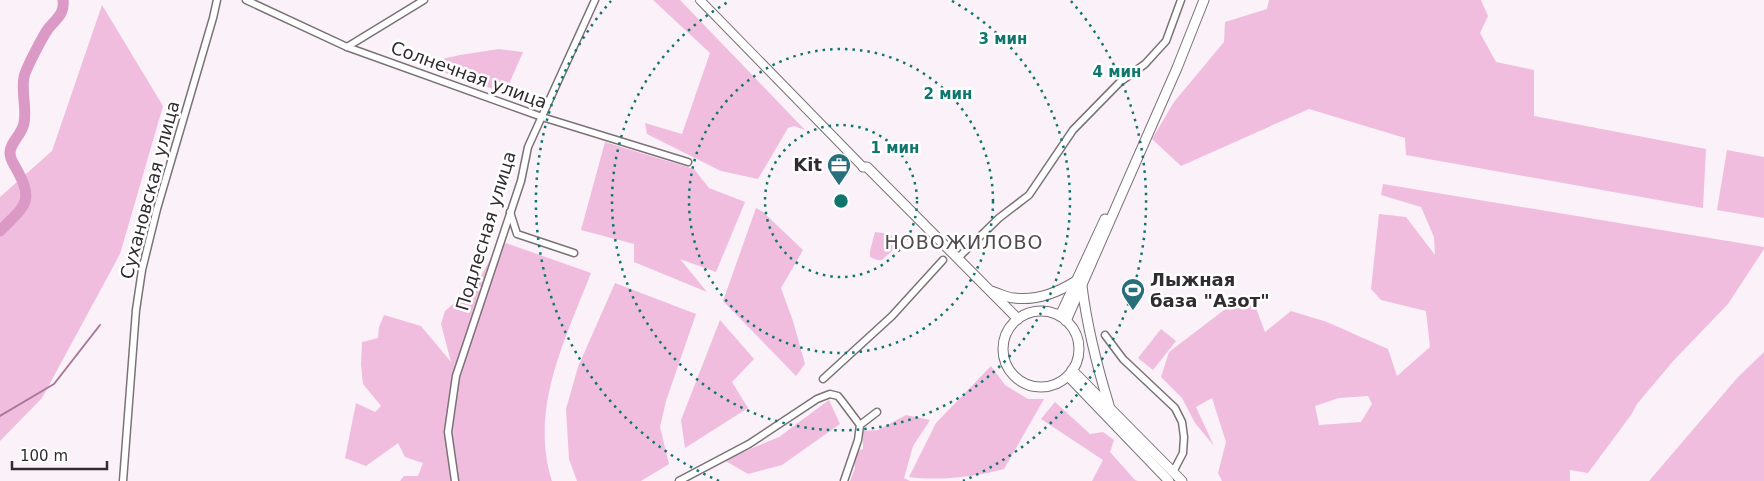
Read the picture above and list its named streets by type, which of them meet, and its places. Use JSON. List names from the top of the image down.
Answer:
{
  "streets": {
    "street": ["Солнечная улица", "Сухановская улица", "Подлесная улица"]
  },
  "crossings": [
    ["Солнечная улица", "Подлесная улица"]
  ],
  "districts": ["НОВОЖИЛОВО"],
  "places": {
    "office": ["Kit"],
    "sports": ["Лыжная база \"Азот\""]
  },
  "scale_bar": "100 m",
  "rings": [
    "3 мин",
    "4 мин",
    "2 мин",
    "1 мин"
  ]
}
